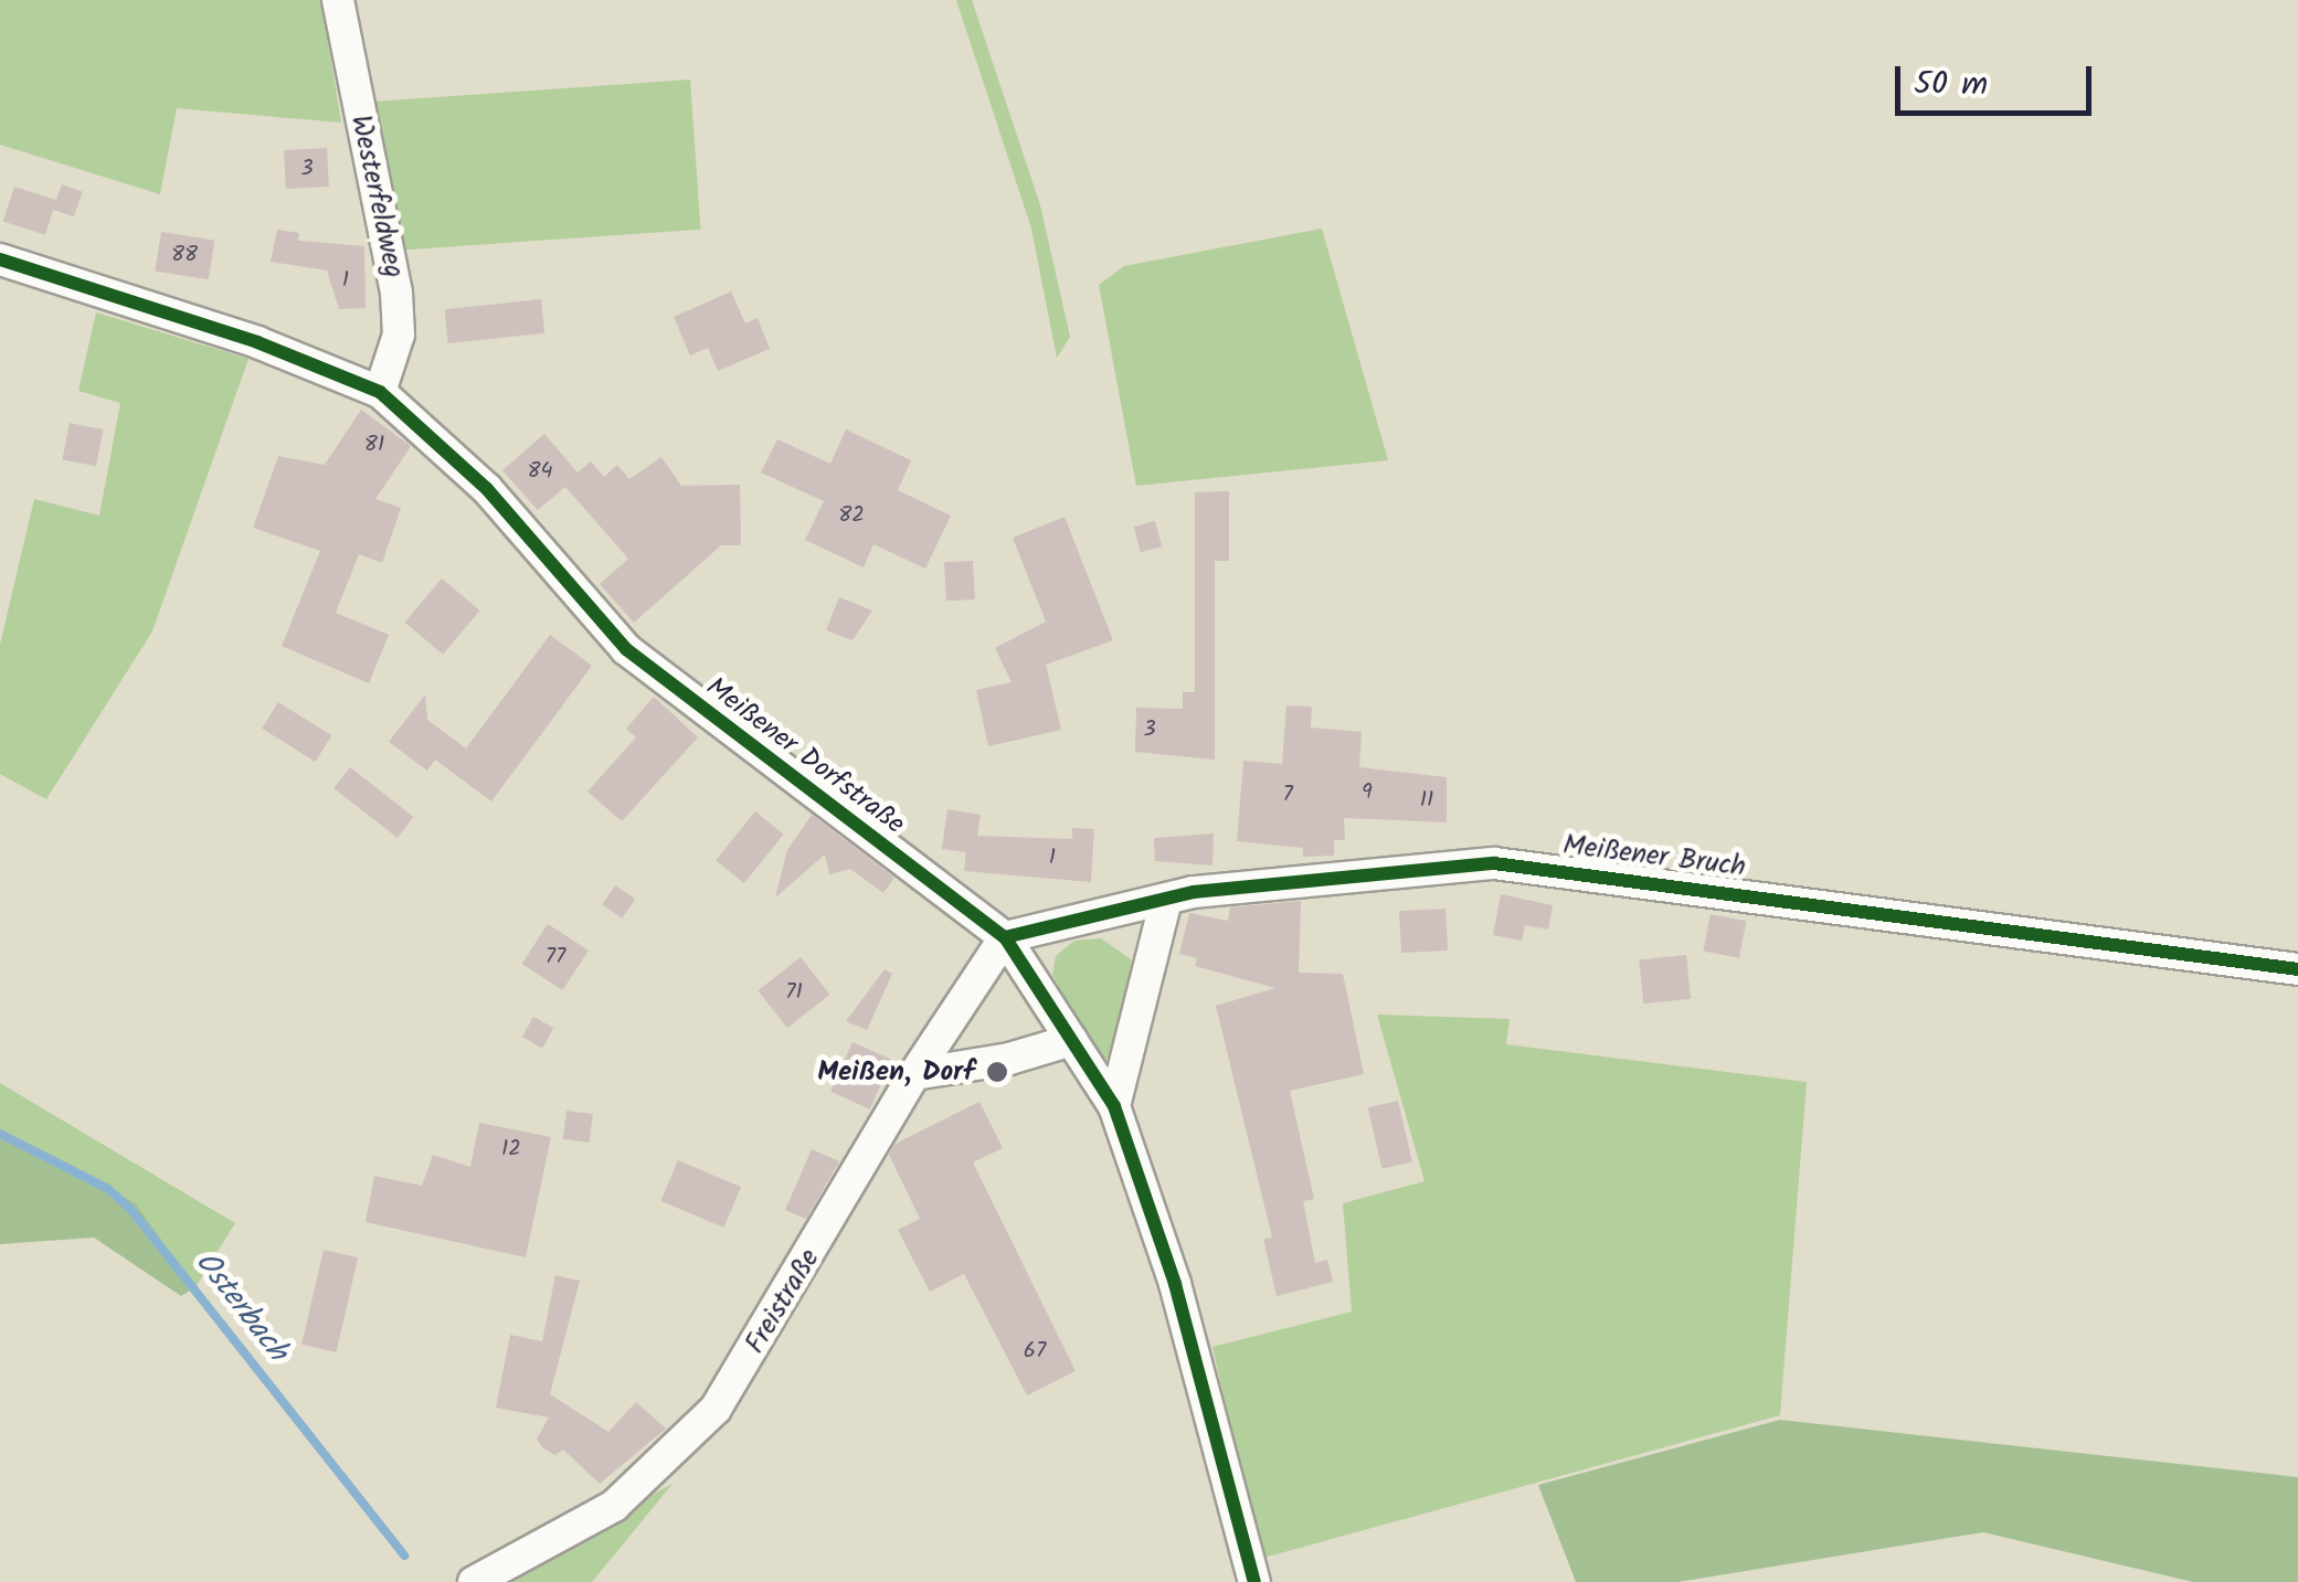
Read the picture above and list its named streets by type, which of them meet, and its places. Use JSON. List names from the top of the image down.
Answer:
{
  "streets": {
    "street": [
      "Westerfeldweg",
      "Meißener Dorfstraße",
      "Meißener Bruch",
      "Freistraße"
    ]
  },
  "crossings": [
    ["Westerfeldweg", "Meißener Dorfstraße"],
    ["Meißener Dorfstraße", "Meißener Bruch"],
    ["Meißener Dorfstraße", "Freistraße"],
    ["Meißener Bruch", "Freistraße"]
  ],
  "water": ["Osterbach"],
  "places": ["Meißen, Dorf"],
  "house_numbers": [
    "3",
    "88",
    "1",
    "81",
    "84",
    "82",
    "3",
    "9",
    "7",
    "11",
    "1",
    "77",
    "71",
    "12",
    "67"
  ],
  "scale_bar": "50 m"
}
